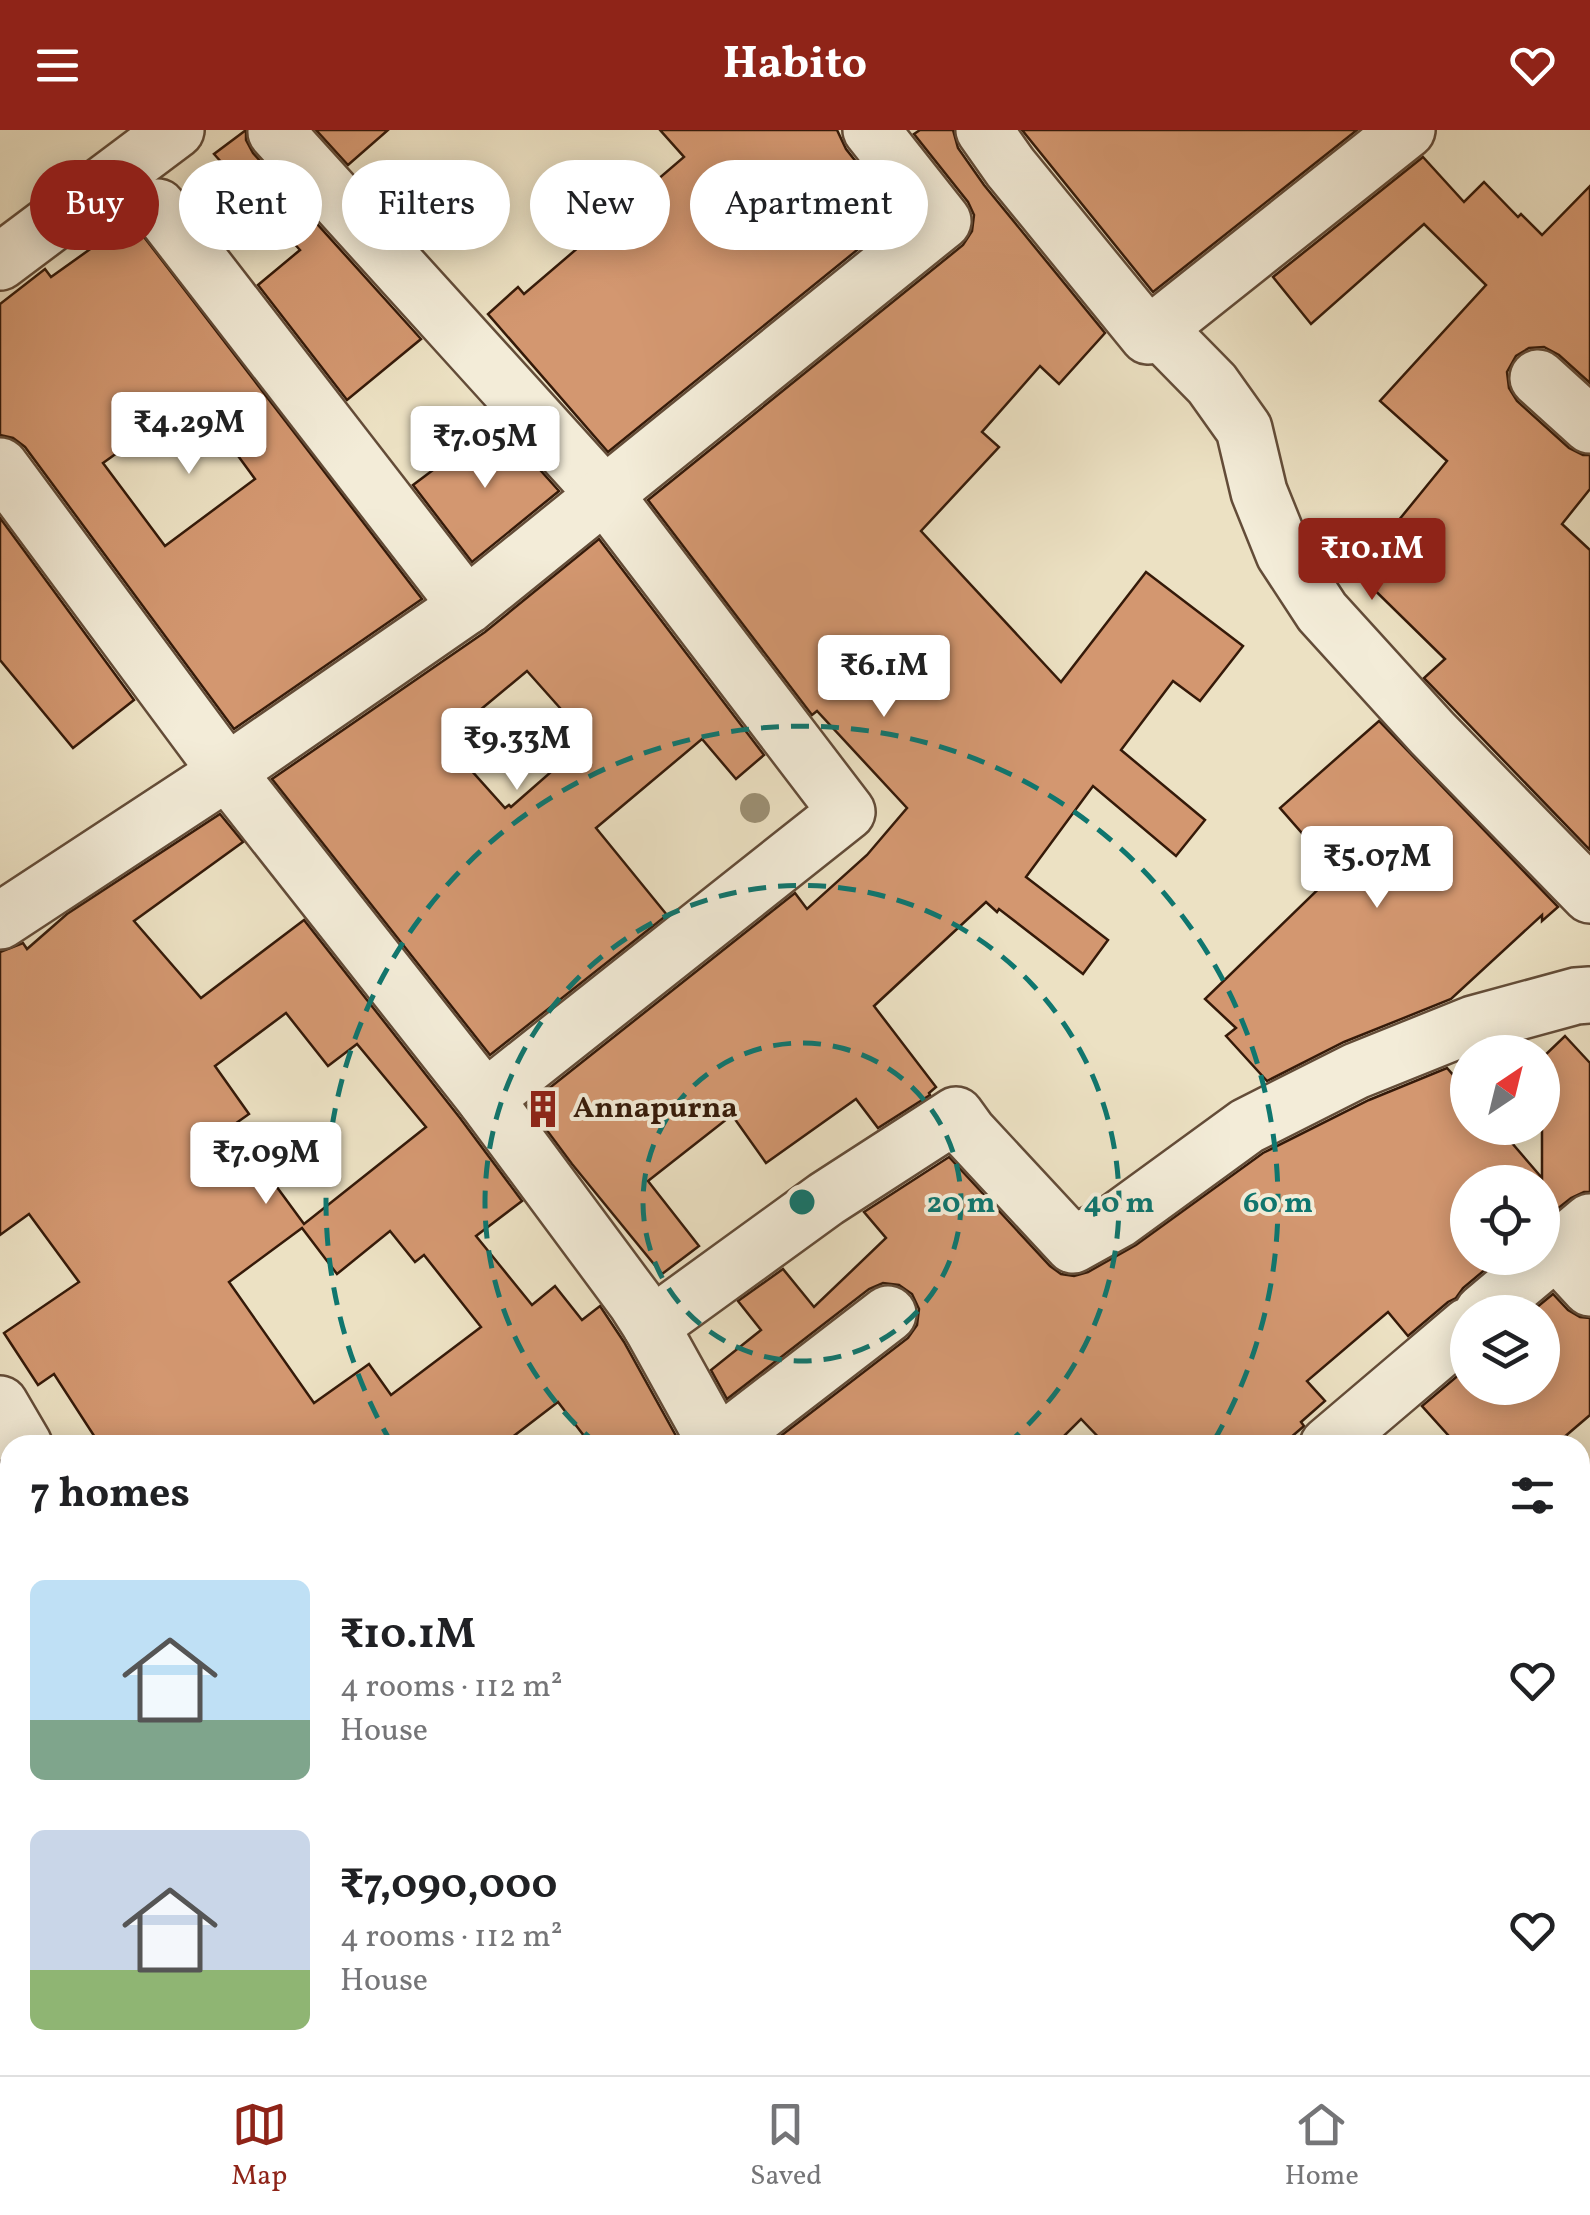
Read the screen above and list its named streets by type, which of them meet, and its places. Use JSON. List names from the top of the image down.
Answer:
{
  "places": {
    "building": ["Annapurna"]
  },
  "north": "top right",
  "page": {
    "header": "Habito",
    "chip": [
      "Buy",
      "Rent",
      "Filters",
      "New",
      "Apartment"
    ],
    "price": [
      "₹4.29M",
      "₹7.05M",
      "₹10.1M",
      "₹6.1M",
      "₹9.33M",
      "₹5.07M",
      "₹7.09M"
    ],
    "heading": "7 homes",
    "list": [
      {
        "name": "₹10.1M",
        "note": "4 rooms · 112 m² · House"
      },
      {
        "name": "₹7,090,000",
        "note": "4 rooms · 112 m² · House"
      }
    ],
    "tabs": ["Map", "Saved", "Home"]
  },
  "rings": ["20 m", "40 m", "60 m"]
}
